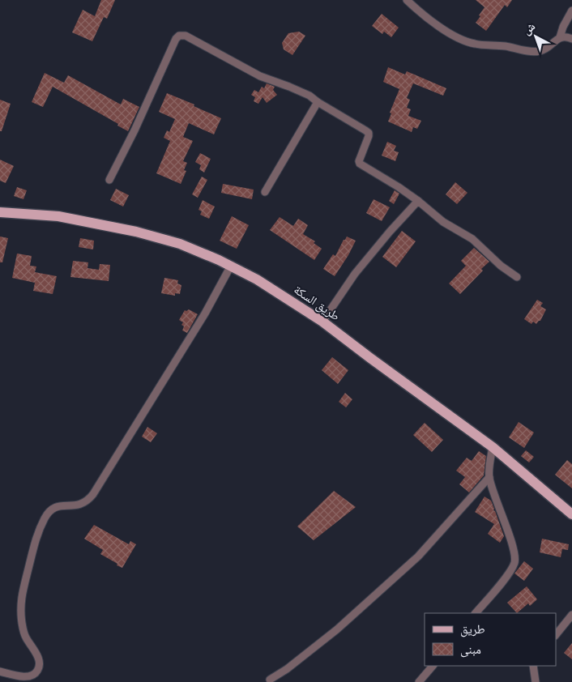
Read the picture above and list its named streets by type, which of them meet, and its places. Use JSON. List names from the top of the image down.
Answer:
{
  "streets": {
    "main road": ["طريق السكة"]
  },
  "legend": ["طريق", "مبنى"],
  "north": "top left"
}
